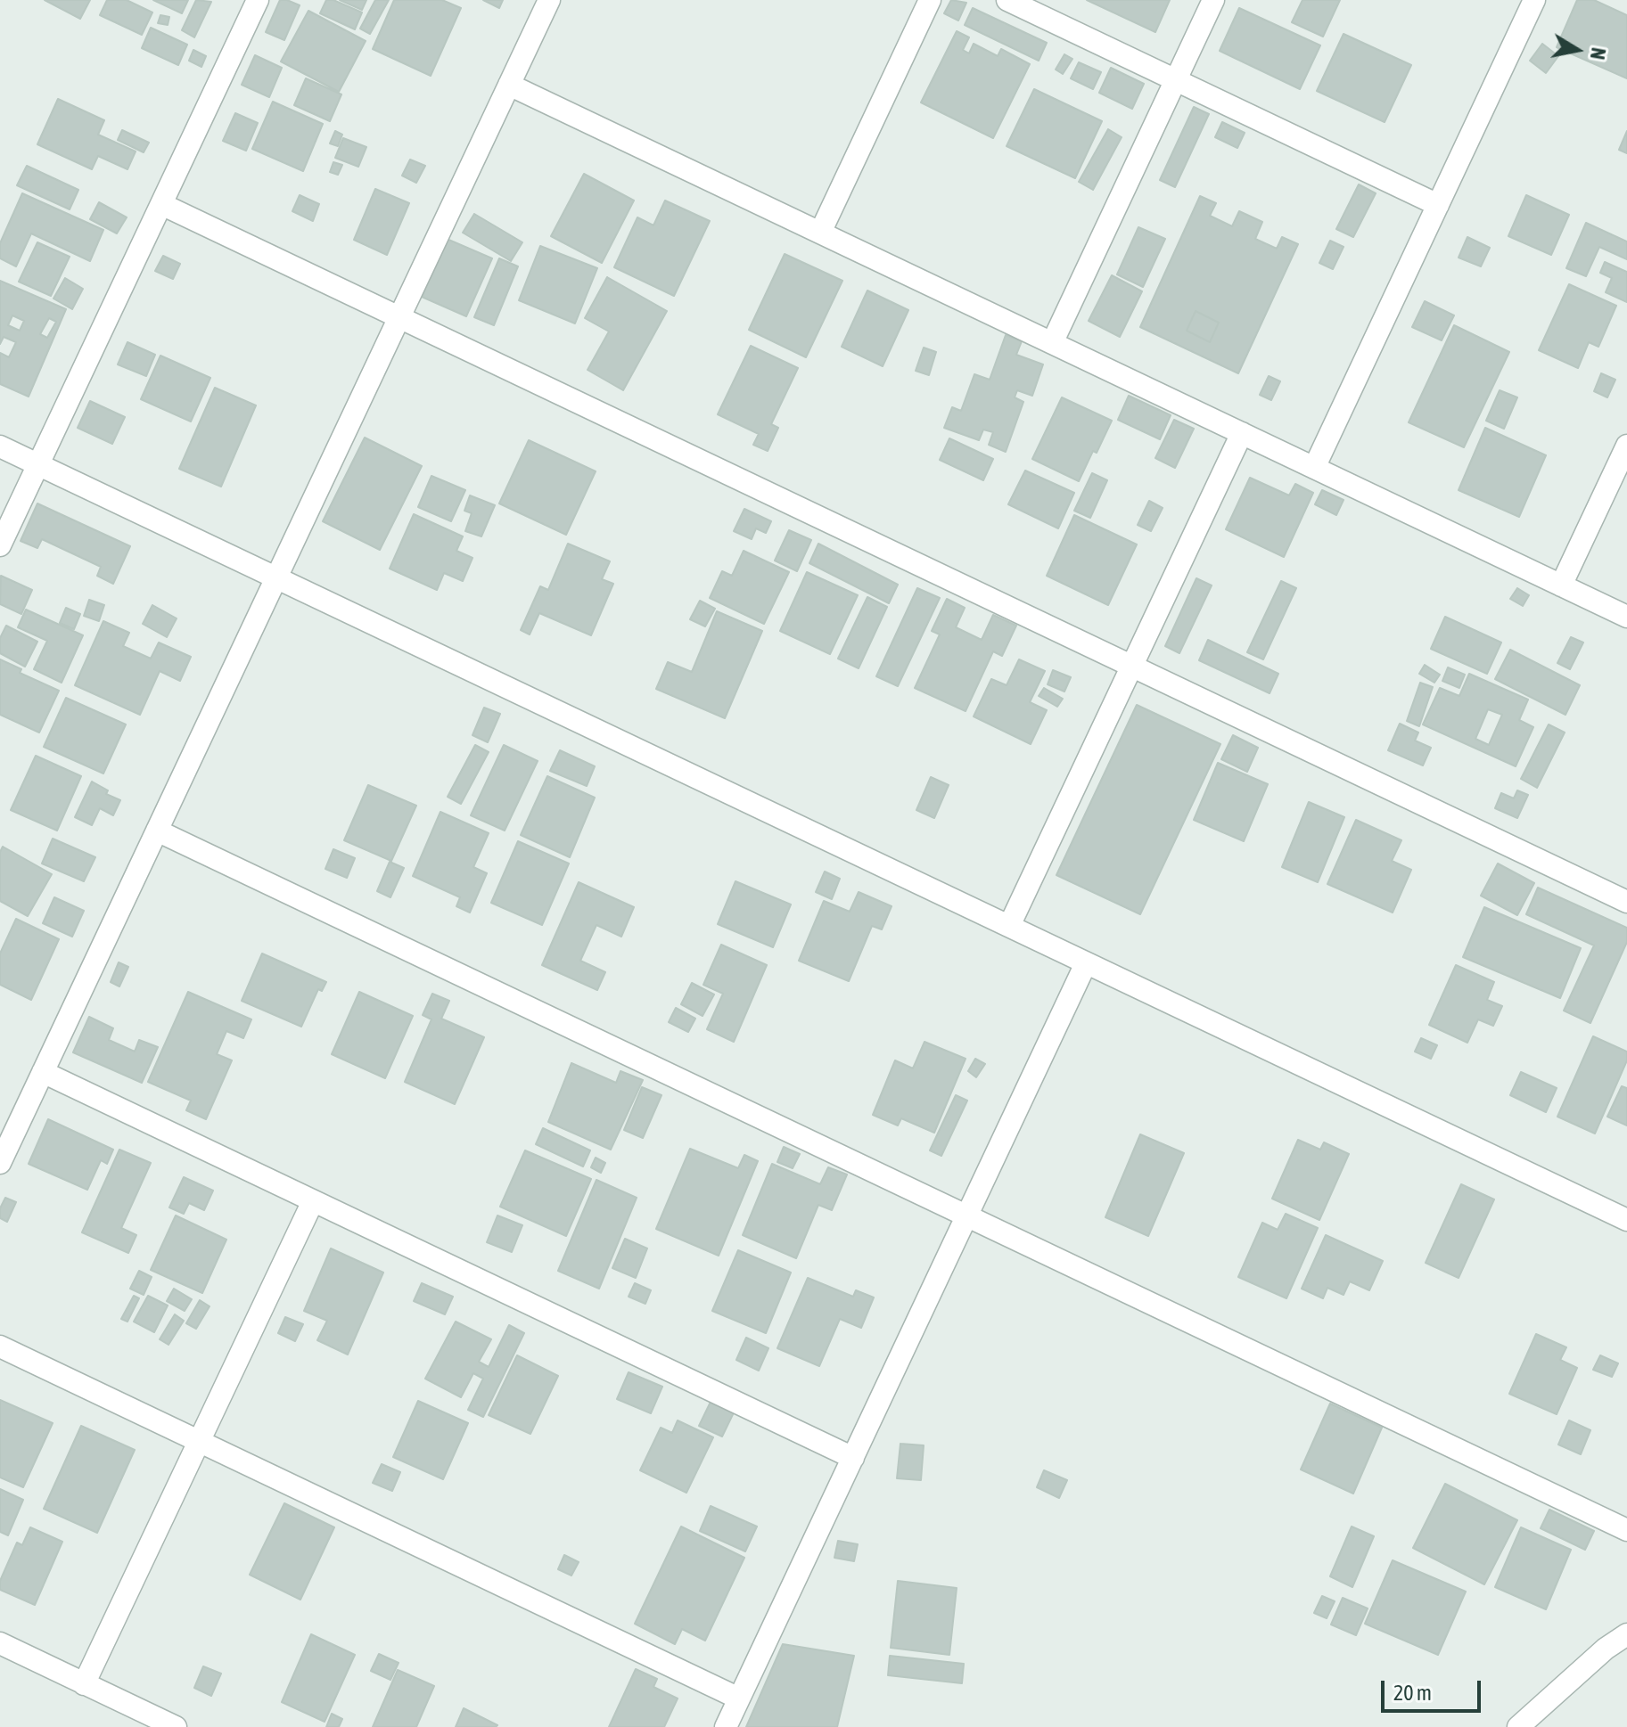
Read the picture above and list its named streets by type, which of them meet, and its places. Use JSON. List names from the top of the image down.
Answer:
{
  "scale_bar": "20 m",
  "north": "right"
}
